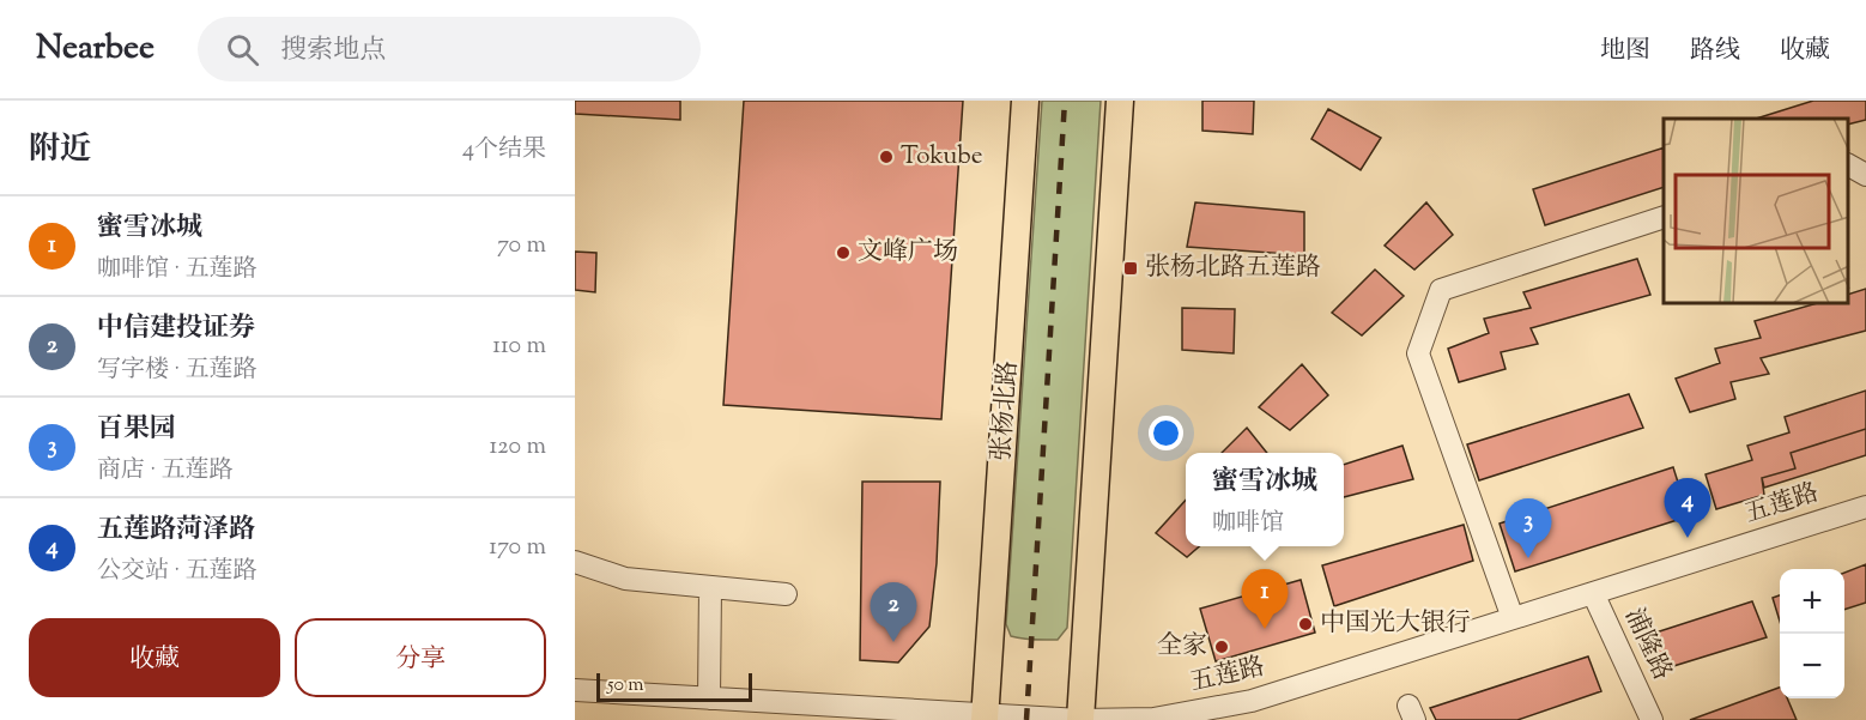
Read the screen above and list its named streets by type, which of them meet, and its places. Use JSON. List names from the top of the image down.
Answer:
{
  "streets": {
    "main road": ["张杨北路"],
    "street": ["五莲路", "浦隆路"]
  },
  "crossings": [
    ["张杨北路", "五莲路"],
    ["五莲路", "浦隆路"]
  ],
  "places": {
    "other": [
      "Tokube",
      "文峰广场",
      "中国光大银行",
      "全家"
    ],
    "transit": ["张杨北路五莲路"]
  },
  "scale_bar": "50 m",
  "page": {
    "header": "Nearbee",
    "search": "搜索地点",
    "nav": ["地图", "路线", "收藏"],
    "heading": ["附近", "4个结果"],
    "list": [
      {
        "mark": "1",
        "name": "蜜雪冰城",
        "note": "咖啡馆 · 五莲路",
        "value": "70 m"
      },
      {
        "mark": "2",
        "name": "中信建投证券",
        "note": "写字楼 · 五莲路",
        "value": "110 m"
      },
      {
        "mark": "3",
        "name": "百果园",
        "note": "商店 · 五莲路",
        "value": "120 m"
      },
      {
        "mark": "4",
        "name": "五莲路菏泽路",
        "note": "公交站 · 五莲路",
        "value": "170 m"
      }
    ],
    "popup": ["蜜雪冰城", "咖啡馆"],
    "pins": [
      "4",
      "3",
      "1",
      "2"
    ],
    "map_buttons": ["+", "−"],
    "buttons": ["收藏", "分享"],
    "scale": "50 m"
  }
}
